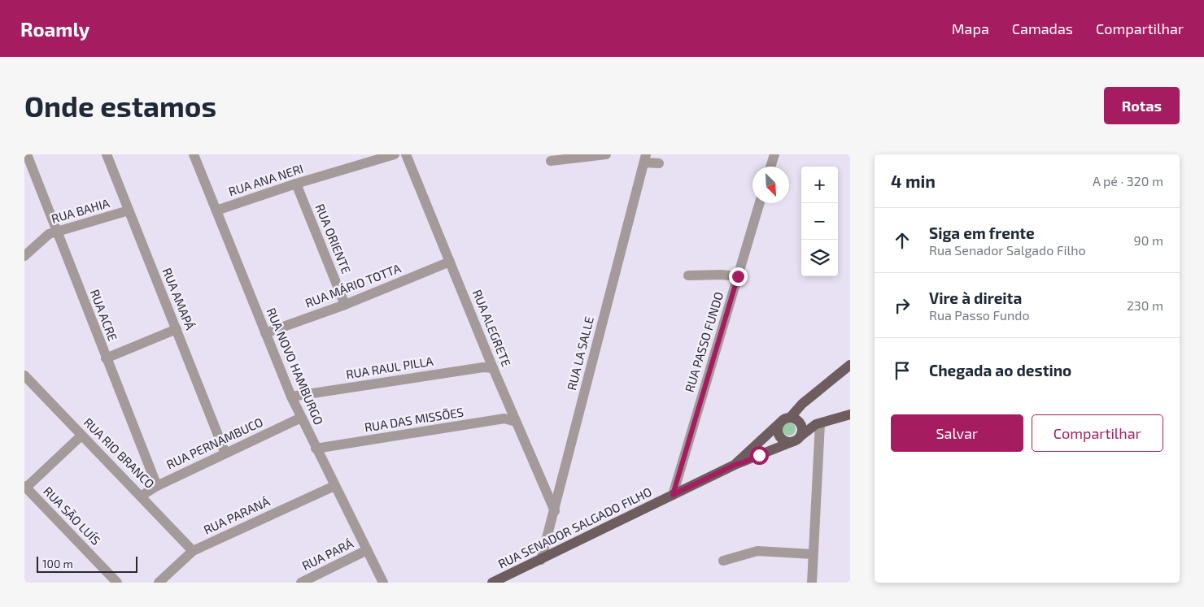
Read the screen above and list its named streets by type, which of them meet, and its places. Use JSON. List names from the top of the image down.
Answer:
{
  "streets": {
    "main road": ["RUA SENADOR SALGADO FILHO"],
    "street": [
      "RUA ANA NERI",
      "RUA BAHIA",
      "RUA ORIENTE",
      "RUA MÁRIO TOTTA",
      "RUA AMAPÁ",
      "RUA ACRE",
      "RUA ALEGRETE",
      "RUA PASSO FUNDO",
      "RUA LA SALLE",
      "RUA NOVO HAMBURGO",
      "RUA RAUL PILLA",
      "RUA DAS MISSÕES",
      "RUA PERNAMBUCO",
      "RUA RIO BRANCO",
      "RUA SÃO LUÍS",
      "RUA PARANÁ",
      "RUA PARÁ"
    ]
  },
  "crossings": [
    ["RUA ANA NERI", "RUA ORIENTE"],
    ["RUA ANA NERI", "RUA NOVO HAMBURGO"],
    ["RUA BAHIA", "RUA AMAPÁ"],
    ["RUA BAHIA", "RUA ACRE"],
    ["RUA ORIENTE", "RUA MÁRIO TOTTA"],
    ["RUA MÁRIO TOTTA", "RUA ALEGRETE"],
    ["RUA MÁRIO TOTTA", "RUA NOVO HAMBURGO"],
    ["RUA AMAPÁ", "RUA PERNAMBUCO"],
    ["RUA ACRE", "RUA PERNAMBUCO"],
    ["RUA ALEGRETE", "RUA LA SALLE"],
    ["RUA ALEGRETE", "RUA RAUL PILLA"],
    ["RUA ALEGRETE", "RUA DAS MISSÕES"],
    ["RUA PASSO FUNDO", "RUA SENADOR SALGADO FILHO"],
    ["RUA LA SALLE", "RUA SENADOR SALGADO FILHO"],
    ["RUA NOVO HAMBURGO", "RUA RAUL PILLA"],
    ["RUA NOVO HAMBURGO", "RUA DAS MISSÕES"],
    ["RUA NOVO HAMBURGO", "RUA PERNAMBUCO"],
    ["RUA NOVO HAMBURGO", "RUA PARANÁ"],
    ["RUA NOVO HAMBURGO", "RUA PARÁ"],
    ["RUA PERNAMBUCO", "RUA RIO BRANCO"],
    ["RUA RIO BRANCO", "RUA PARANÁ"]
  ],
  "scale_bar": "100 m",
  "north": "bottom right",
  "page": {
    "header": "Roamly",
    "nav": ["Mapa", "Camadas", "Compartilhar"],
    "buttons": [
      "Rotas",
      ["Salvar", "Compartilhar"]
    ],
    "title": "Onde estamos",
    "heading": ["4 min", "A pé · 320 m"],
    "map_buttons": ["+", "−"],
    "list": [
      ["Siga em frente", "Rua Senador Salgado Filho", "90 m"],
      ["Vire à direita", "Rua Passo Fundo", "230 m"],
      "Chegada ao destino"
    ],
    "scale": "100 m"
  }
}
